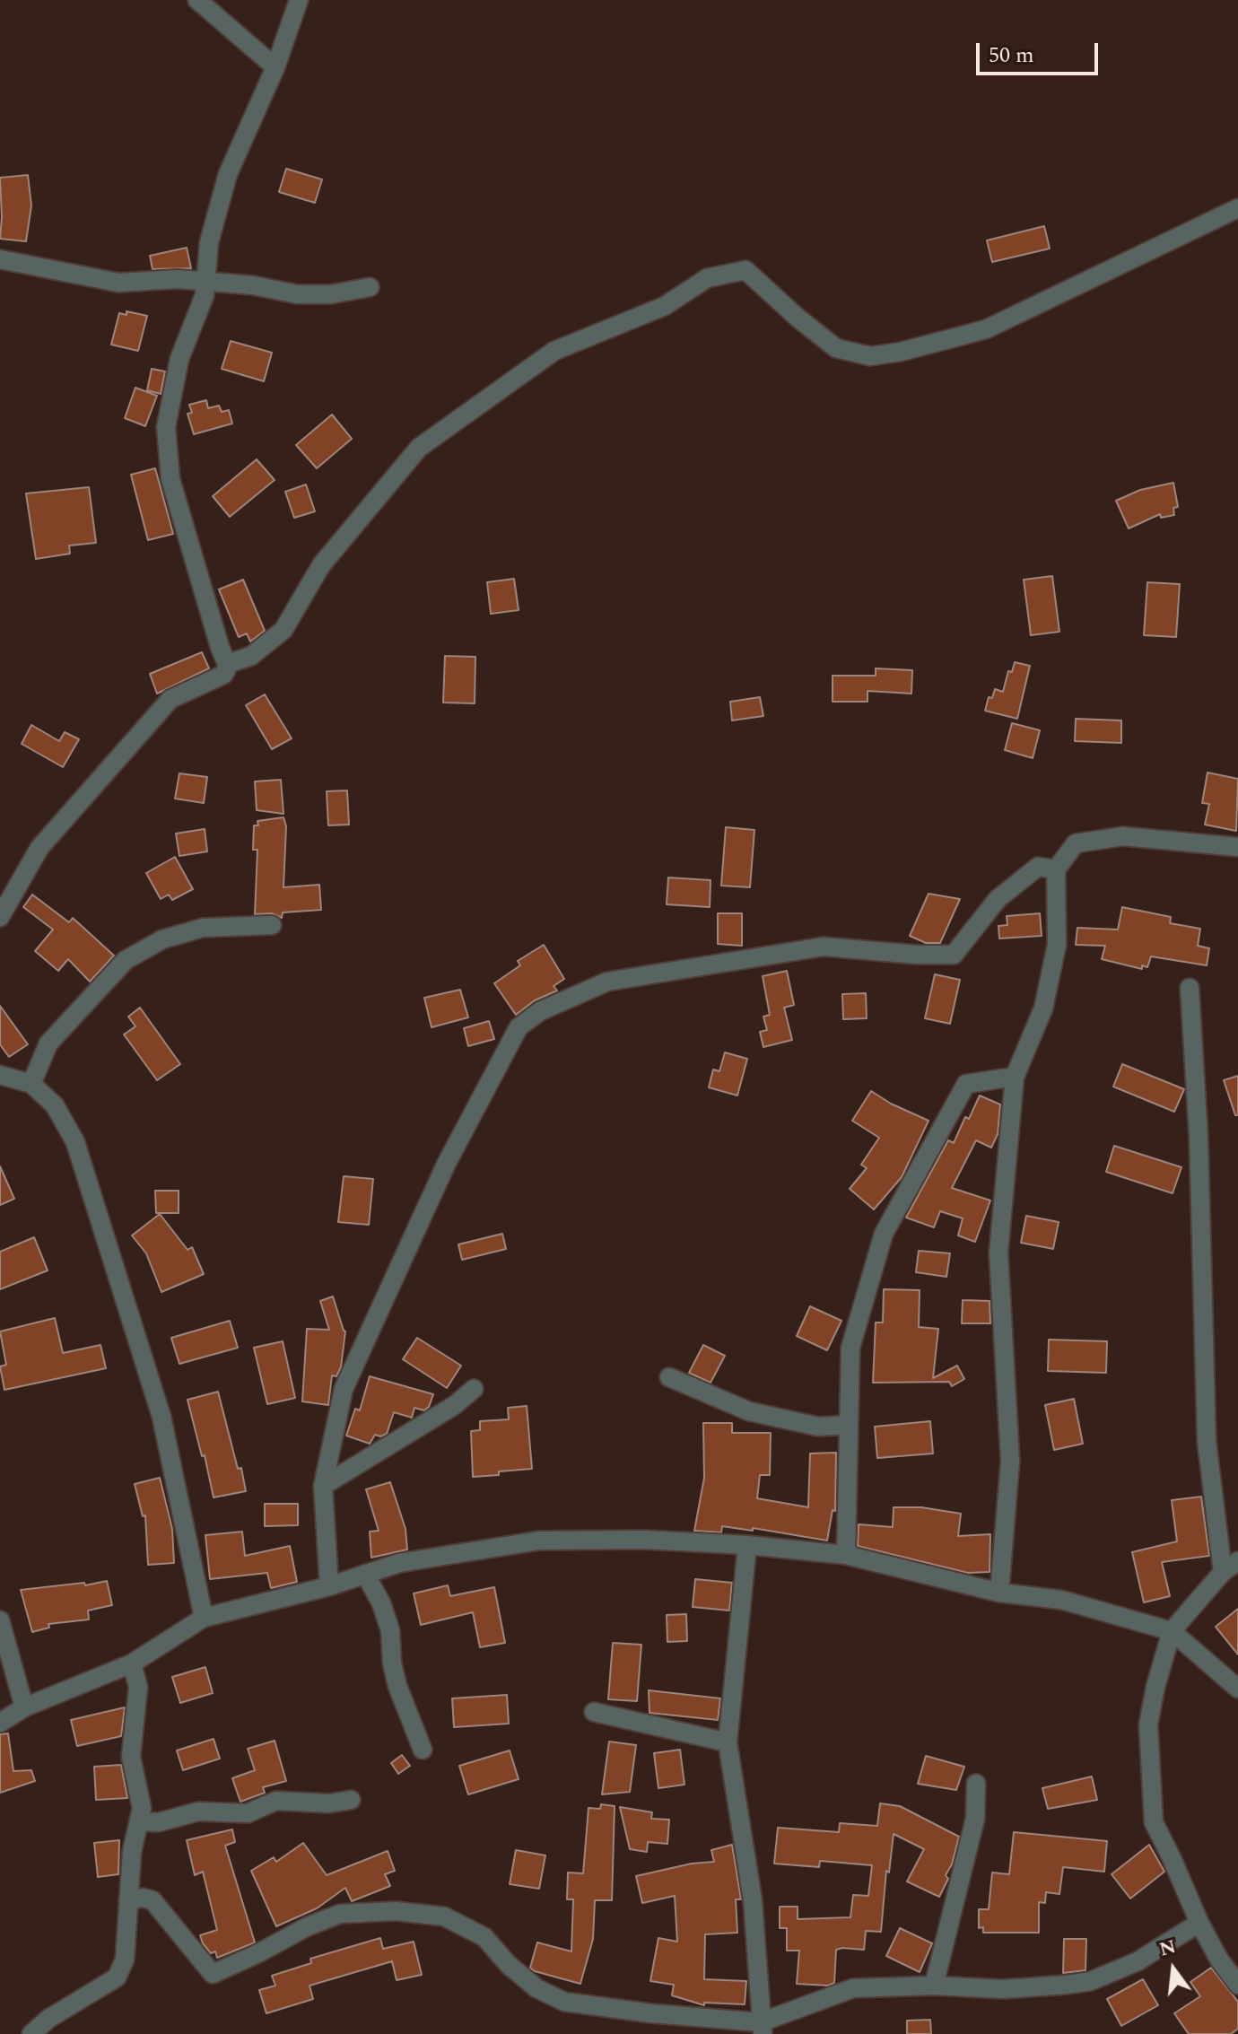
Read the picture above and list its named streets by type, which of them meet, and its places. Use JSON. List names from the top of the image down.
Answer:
{
  "scale_bar": "50 m",
  "north": "top"
}
